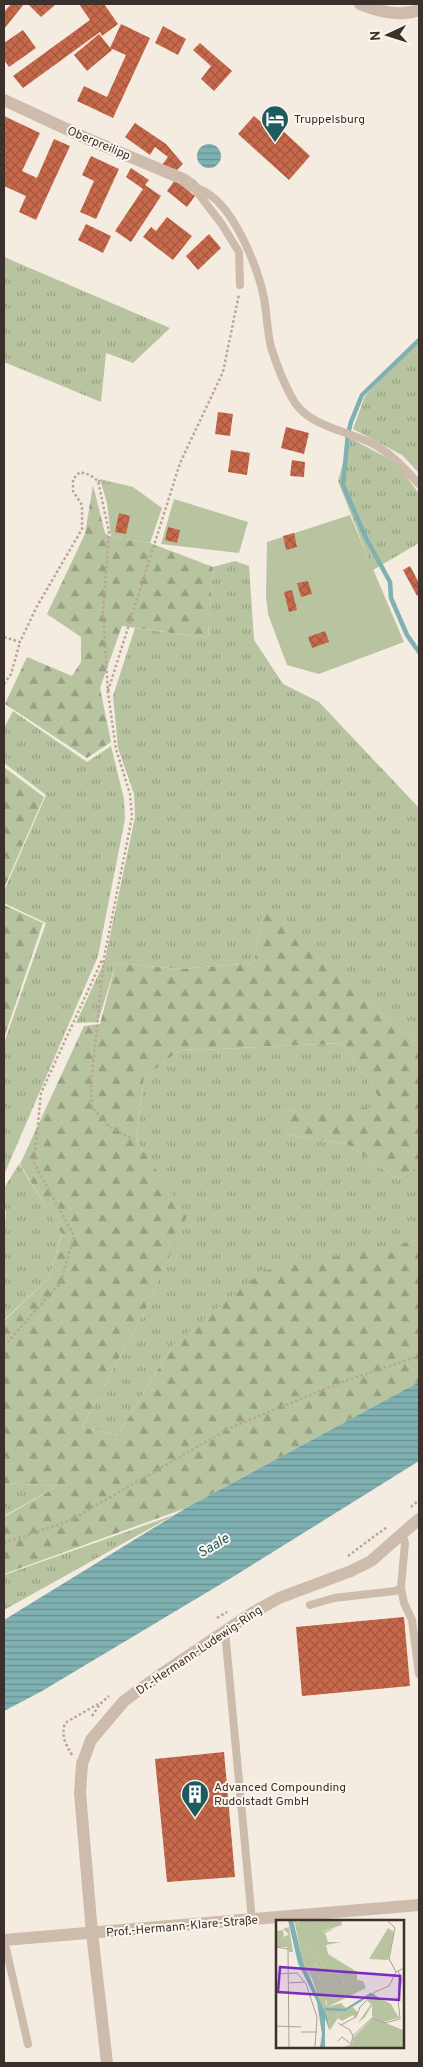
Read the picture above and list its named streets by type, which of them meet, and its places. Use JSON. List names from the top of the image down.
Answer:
{
  "streets": {
    "street": ["Oberpreilipp", "Dr.-Hermann-Ludewig-Ring", "Prof.-Hermann-Klare-Straße"]
  },
  "crossings": [
    ["Dr.-Hermann-Ludewig-Ring", "Prof.-Hermann-Klare-Straße"]
  ],
  "water": ["Saale"],
  "places": {
    "hotel": ["Truppelsburg"],
    "building": ["Advanced Compounding Rudolstadt GmbH"]
  },
  "north": "left"
}
